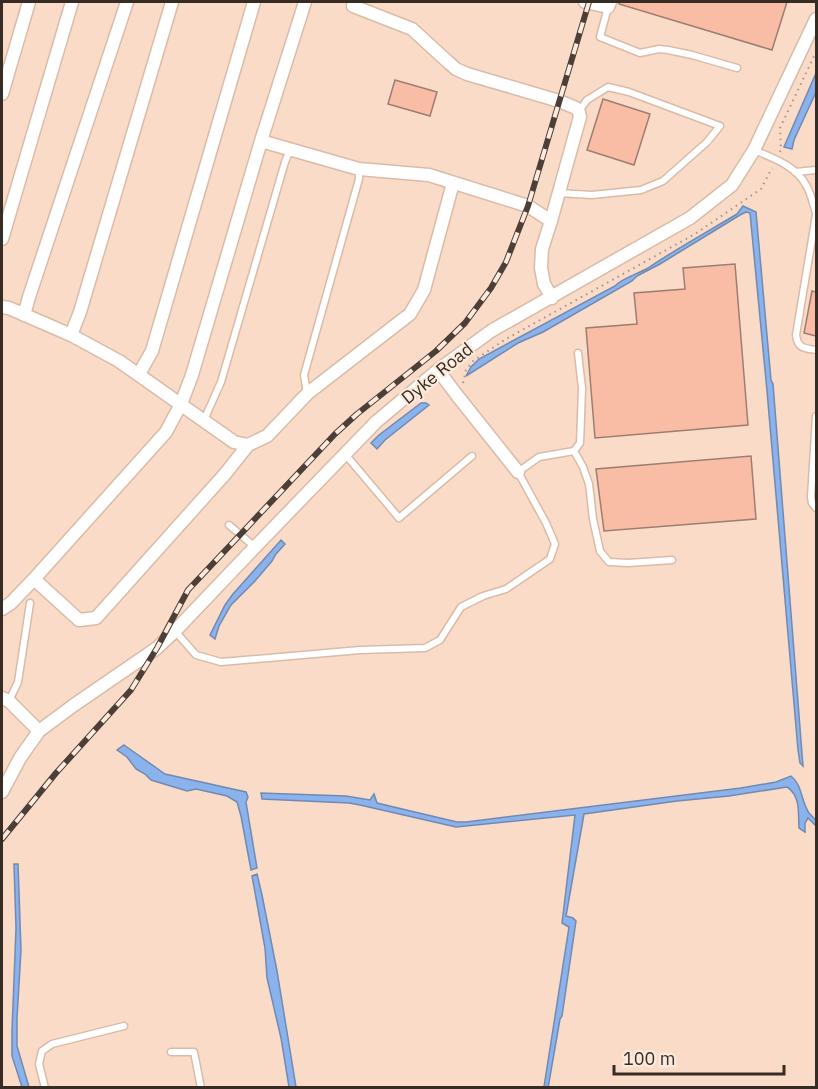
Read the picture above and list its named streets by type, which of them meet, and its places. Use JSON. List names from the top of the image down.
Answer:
{
  "streets": {
    "street": ["Dyke Road"]
  },
  "scale_bar": "100 m"
}
